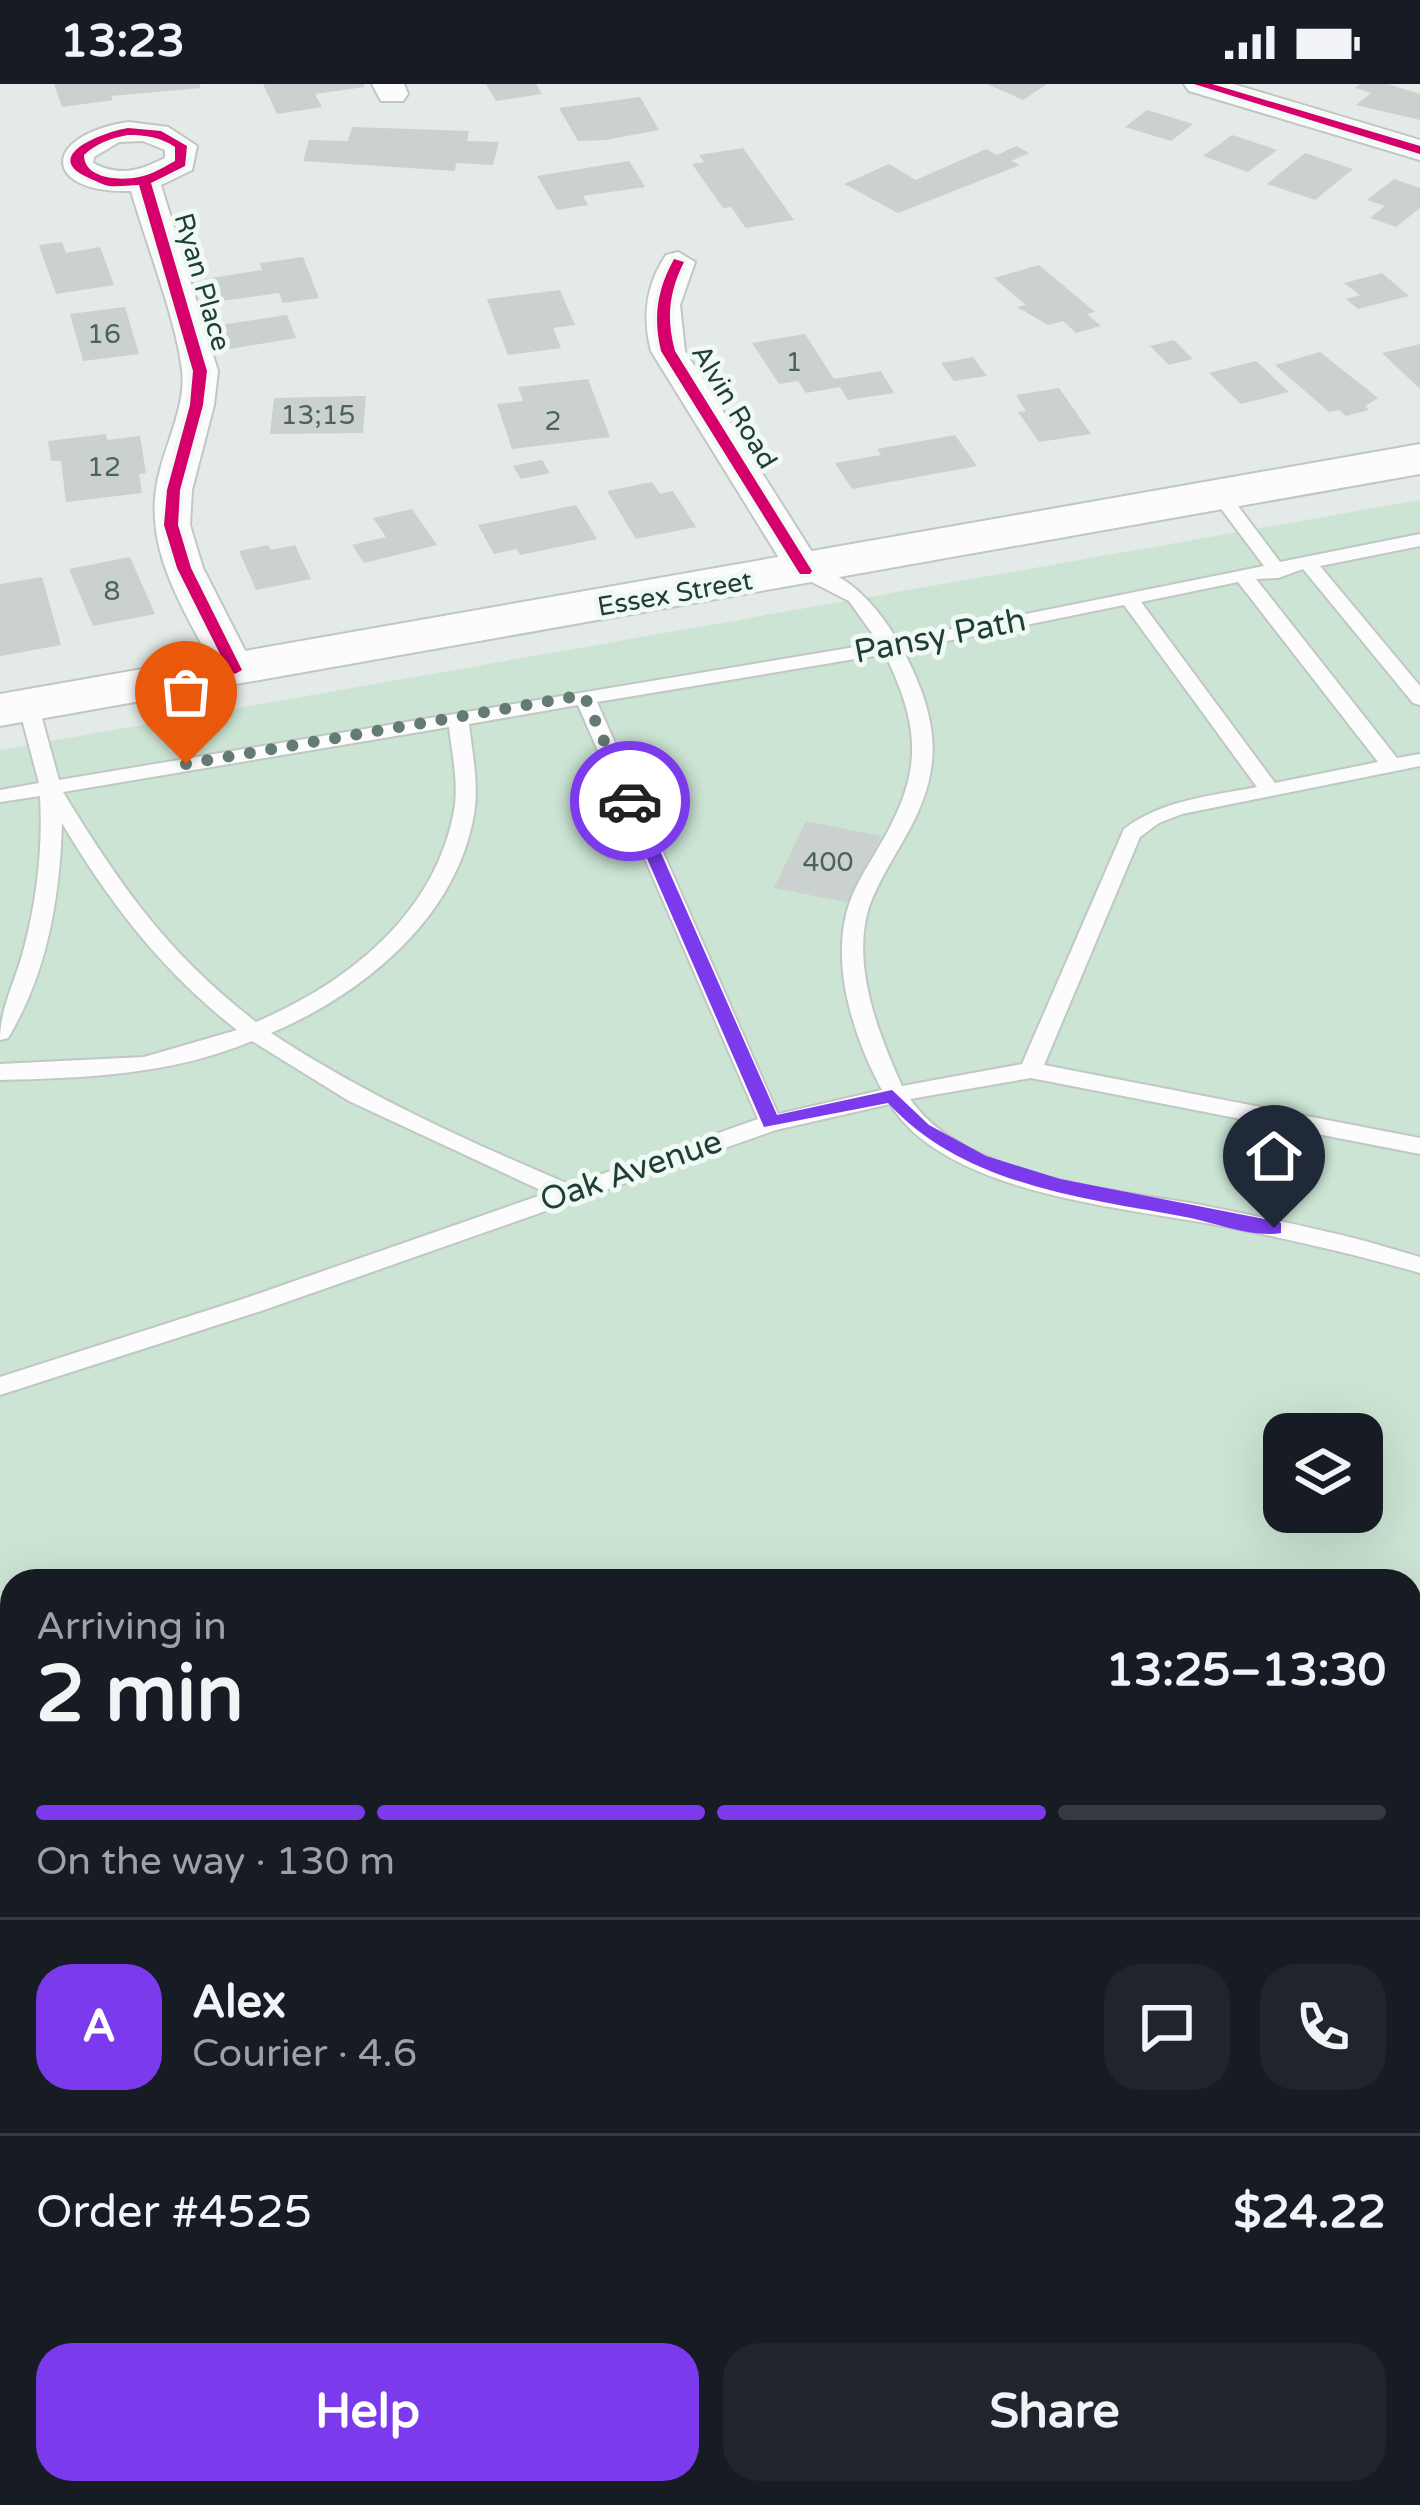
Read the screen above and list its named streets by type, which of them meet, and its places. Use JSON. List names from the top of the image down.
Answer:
{
  "streets": {
    "main road": ["Essex Street"],
    "street": ["Ryan Place", "Alvin Road"],
    "lane": ["Pansy Path", "Oak Avenue"]
  },
  "crossings": [
    ["Ryan Place", "Essex Street"],
    ["Alvin Road", "Essex Street"]
  ],
  "house_numbers": [
    "16",
    "1",
    "13;15",
    "2",
    "12",
    "8",
    "400"
  ],
  "page": {
    "status": "13:23",
    "heading": ["2 min", "Arriving in", "13:25–13:30"],
    "panel": [
      "Alex",
      "Courier · 4.6",
      "Order #4525",
      "$24.22"
    ],
    "bar": "On the way · 130 m",
    "round": "A",
    "buttons": ["Help", "Share"]
  }
}
